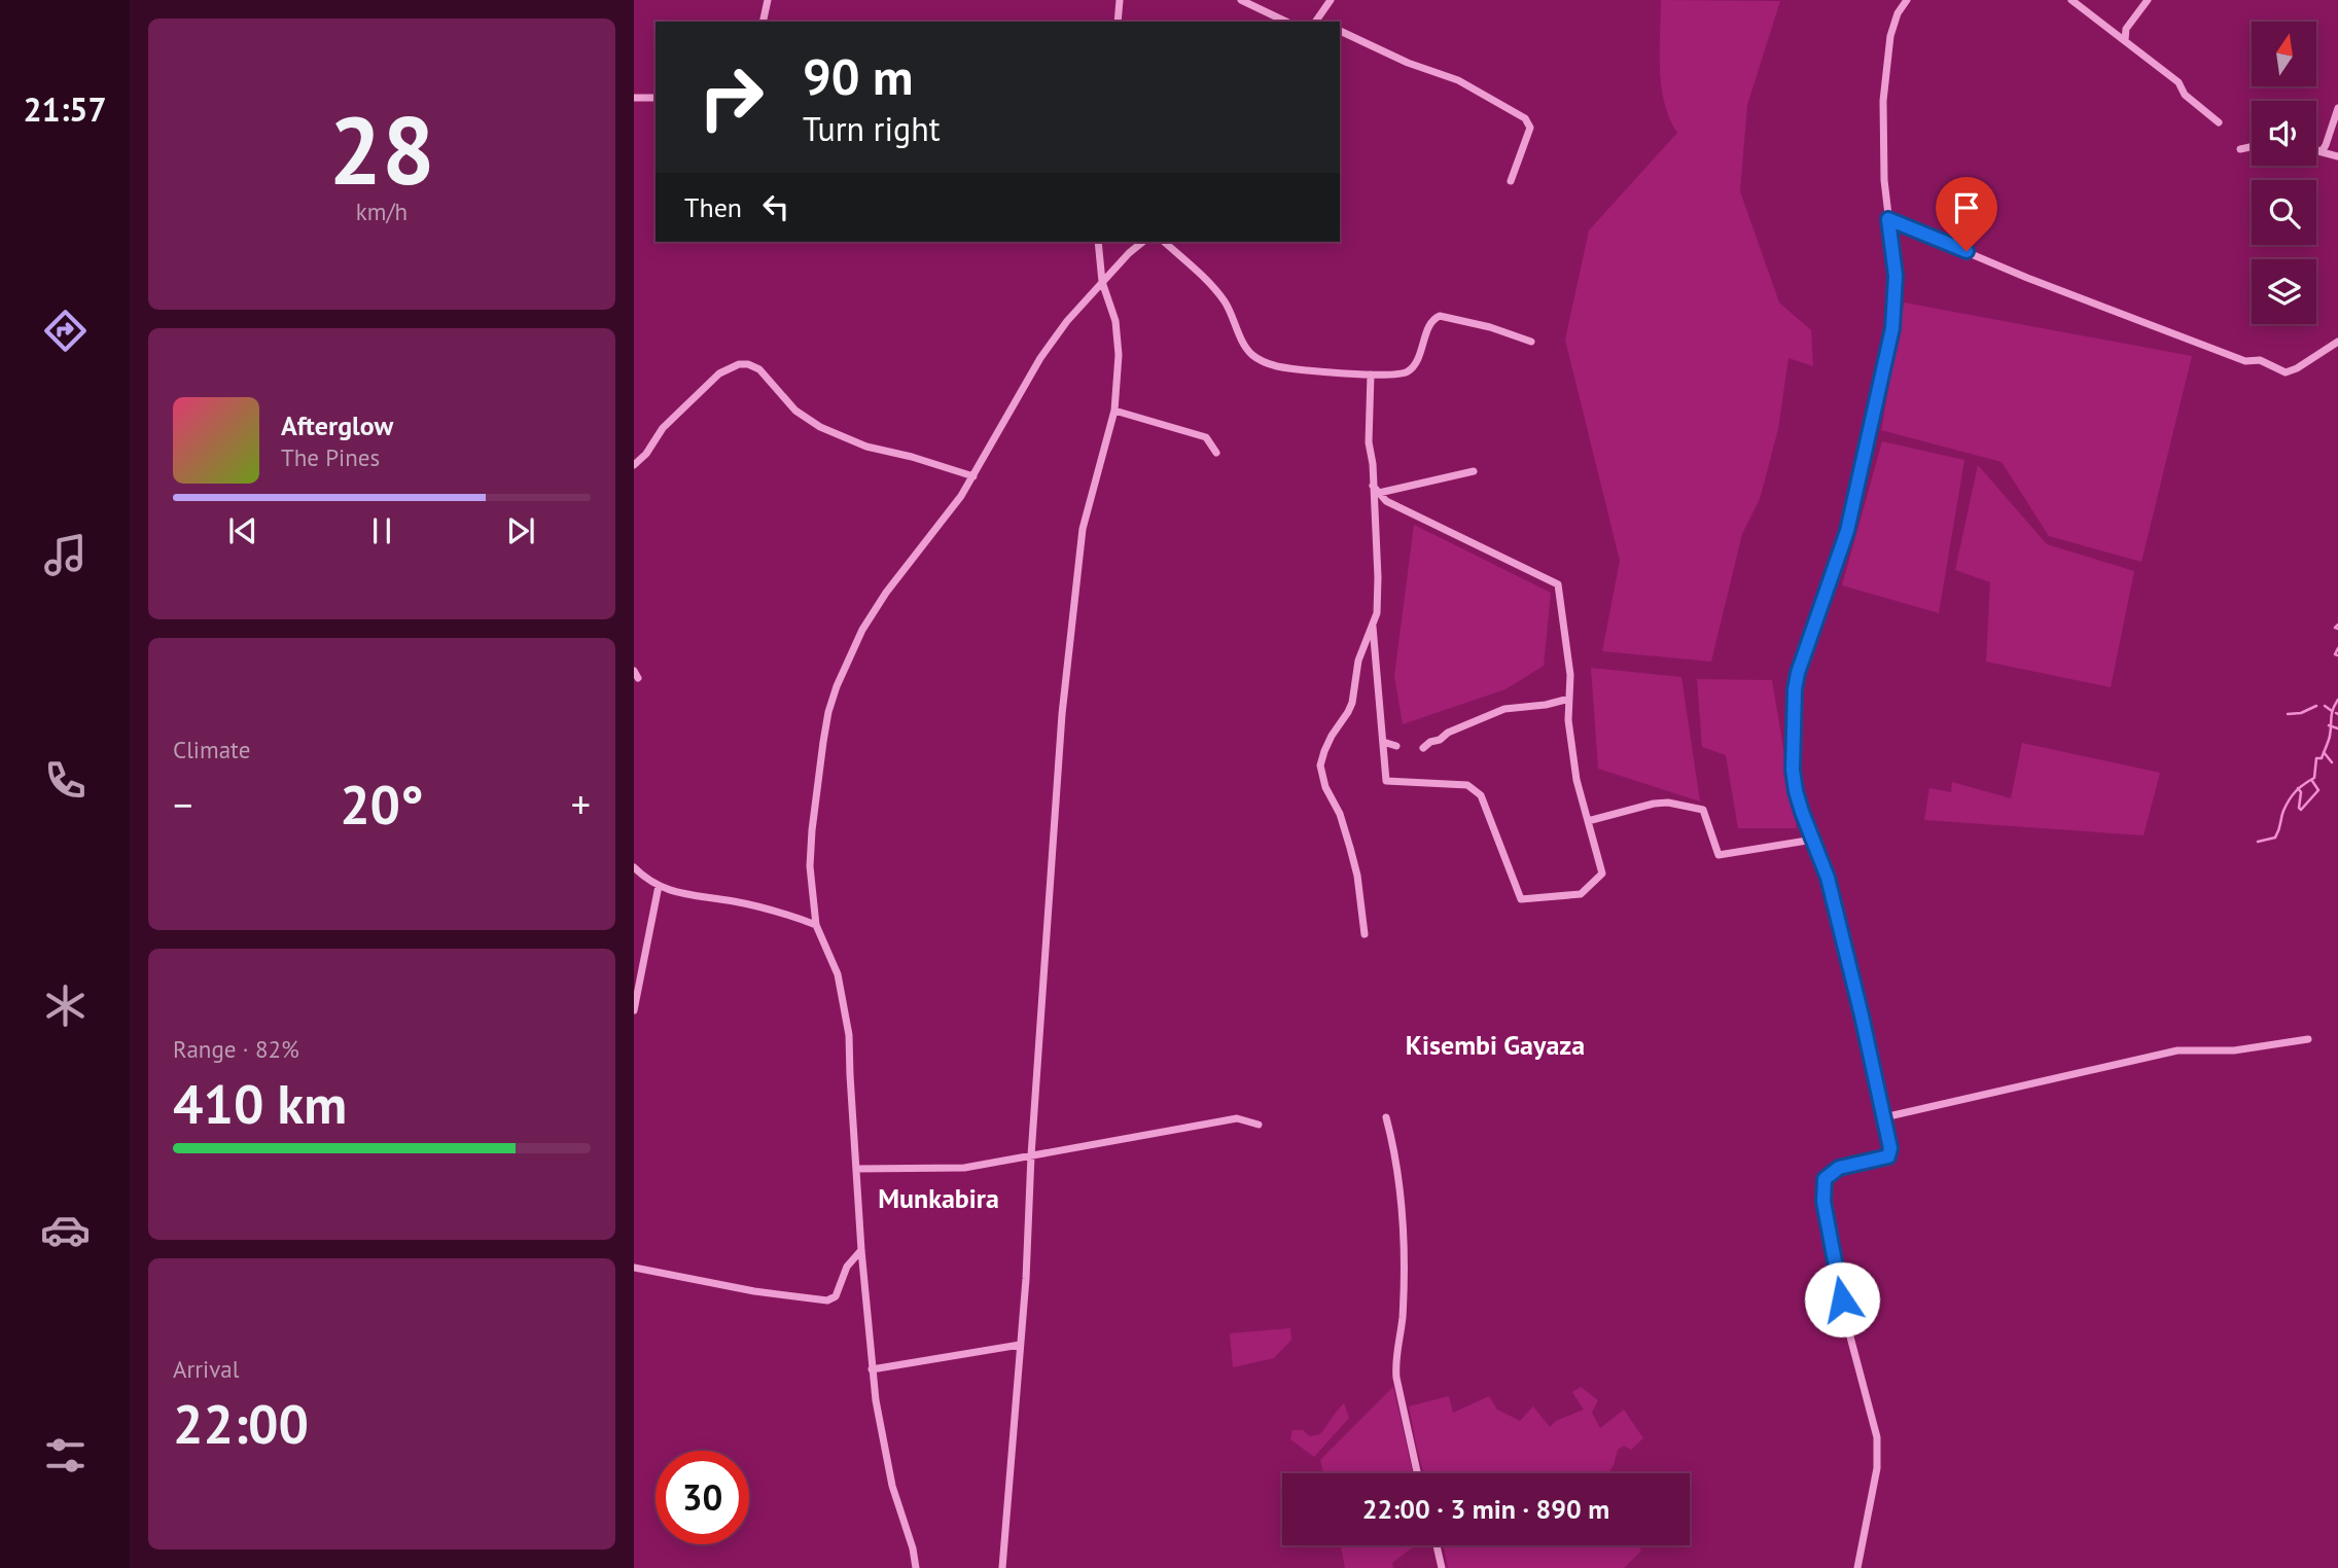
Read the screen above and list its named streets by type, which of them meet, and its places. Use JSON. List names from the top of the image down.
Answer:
{
  "districts": ["Kisembi Gayaza", "Munkabira"],
  "north": "top",
  "page": {
    "tabs": "21:57",
    "tile": [
      ["28", "km/h"],
      "Climate",
      ["Range · 82%", "410 km"],
      ["Arrival", "22:00"]
    ],
    "turn": ["90 m", "Turn right"],
    "then": "Then",
    "song": ["Afterglow", "The Pines"],
    "heat": ["−", "20°", "+"],
    "limit": "30",
    "trip": "22:00 · 3 min · 890 m"
  }
}
